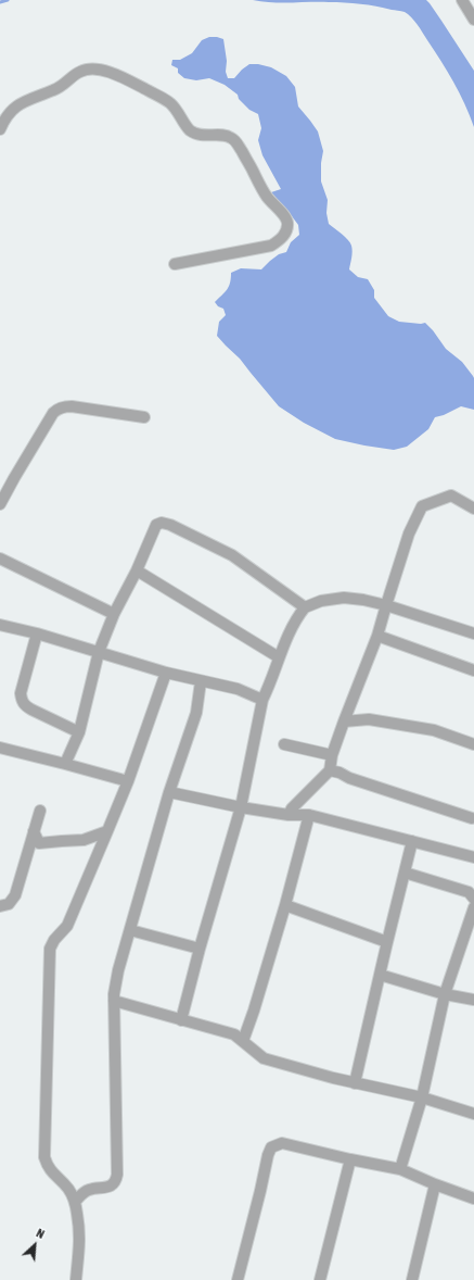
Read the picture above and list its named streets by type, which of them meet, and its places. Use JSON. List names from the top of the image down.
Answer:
{
  "north": "top right"
}
